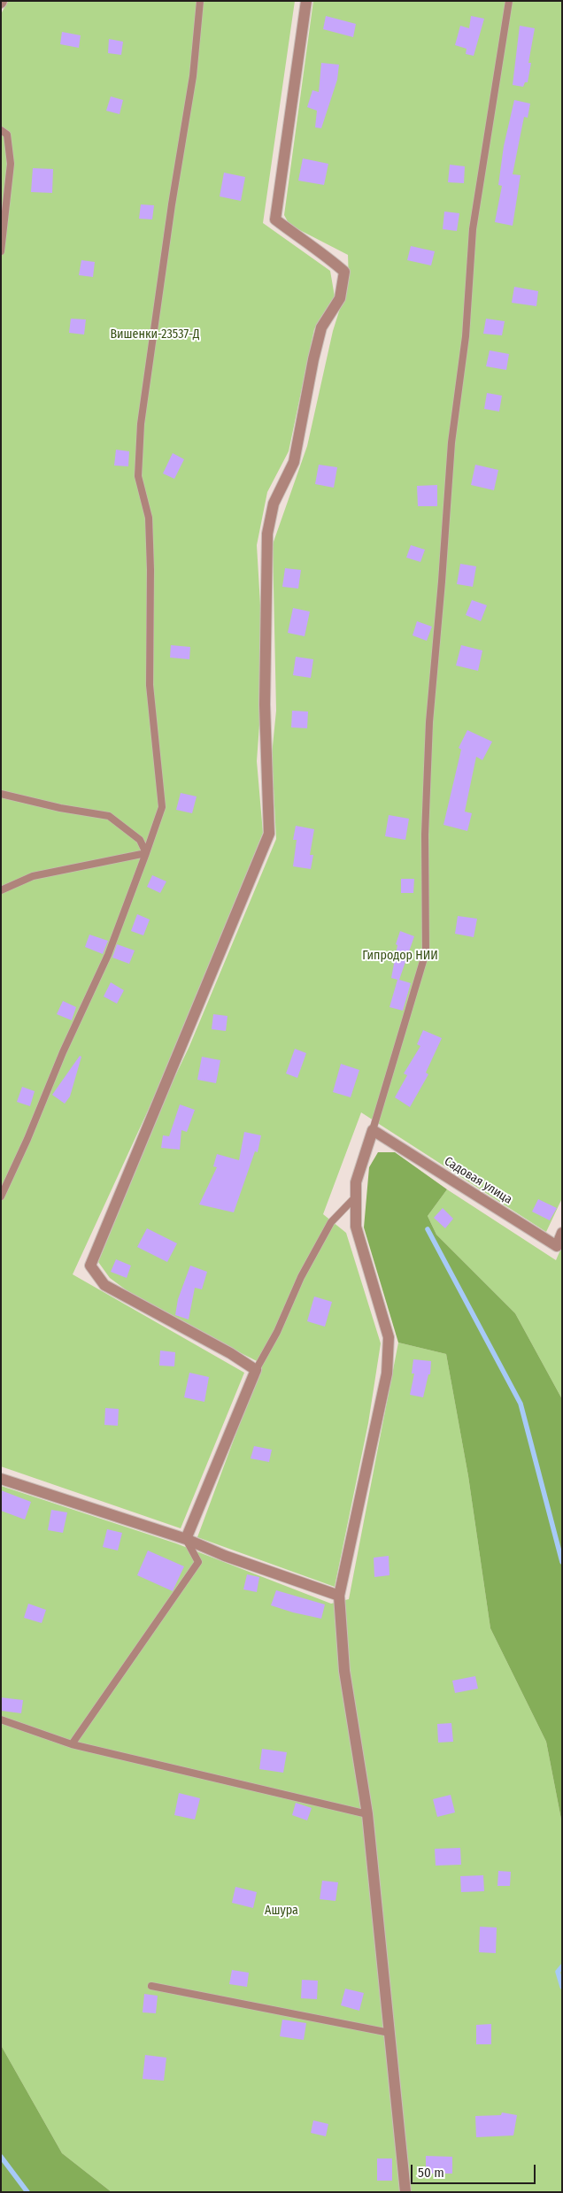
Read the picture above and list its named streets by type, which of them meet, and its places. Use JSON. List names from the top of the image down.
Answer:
{
  "streets": {
    "street": ["Садовая улица"]
  },
  "parks": ["Вишенки-23537-Д", "Гипродор НИИ", "Ашура"],
  "scale_bar": "50 m"
}
